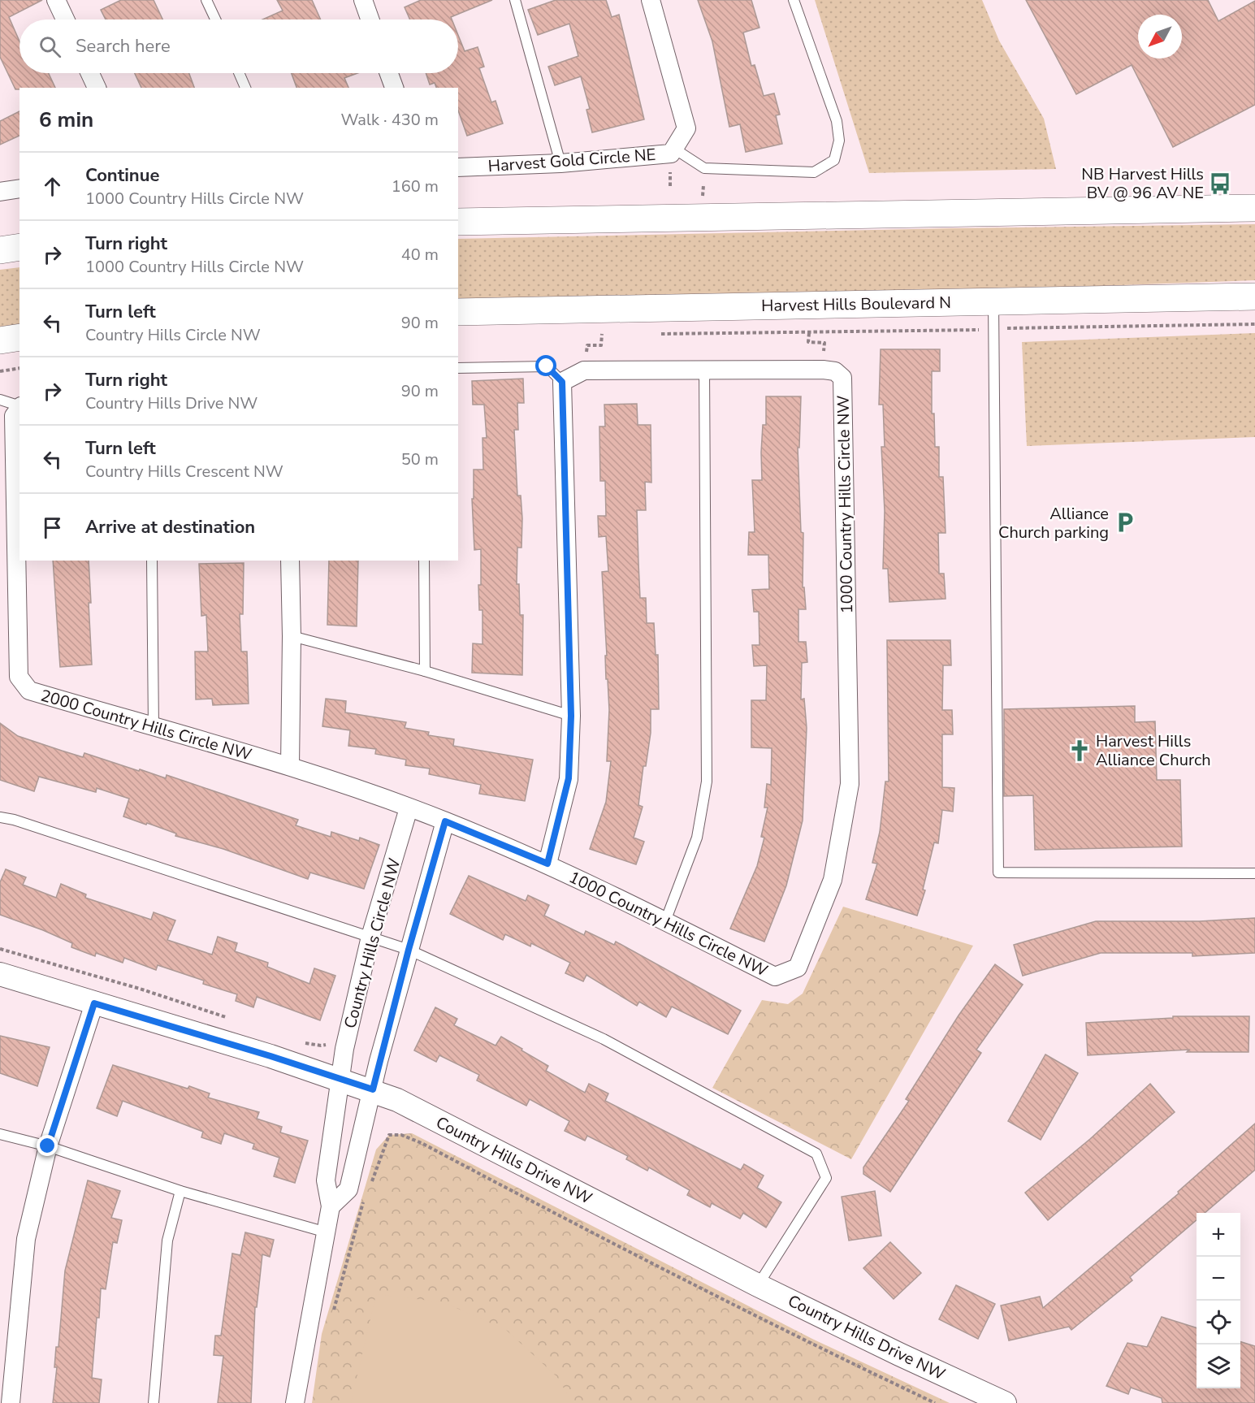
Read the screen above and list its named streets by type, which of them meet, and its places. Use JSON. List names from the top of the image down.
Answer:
{
  "streets": {
    "main road": ["Harvest Hills Boulevard N"],
    "street": [
      "Harvest Gold Circle NE",
      "1000 Country Hills Circle NW",
      "2000 Country Hills Circle NW",
      "Country Hills Circle NW",
      "Country Hills Drive NW"
    ]
  },
  "crossings": [
    ["1000 Country Hills Circle NW", "2000 Country Hills Circle NW"],
    ["2000 Country Hills Circle NW", "Country Hills Circle NW"],
    ["Country Hills Circle NW", "Country Hills Drive NW"]
  ],
  "places": {
    "bus stop": ["NB Harvest Hills BV @ 96 AV NE"],
    "parking": ["Alliance Church parking"],
    "church": ["Harvest Hills Alliance Church"]
  },
  "north": "bottom left",
  "page": {
    "search": "Search here",
    "heading": ["6 min", "Walk · 430 m"],
    "list": [
      ["Continue", "1000 Country Hills Circle NW", "160 m"],
      ["Turn right", "1000 Country Hills Circle NW", "40 m"],
      ["Turn left", "Country Hills Circle NW", "90 m"],
      ["Turn right", "Country Hills Drive NW", "90 m"],
      ["Turn left", "Country Hills Crescent NW", "50 m"],
      "Arrive at destination"
    ],
    "map_buttons": ["+", "−"]
  }
}
